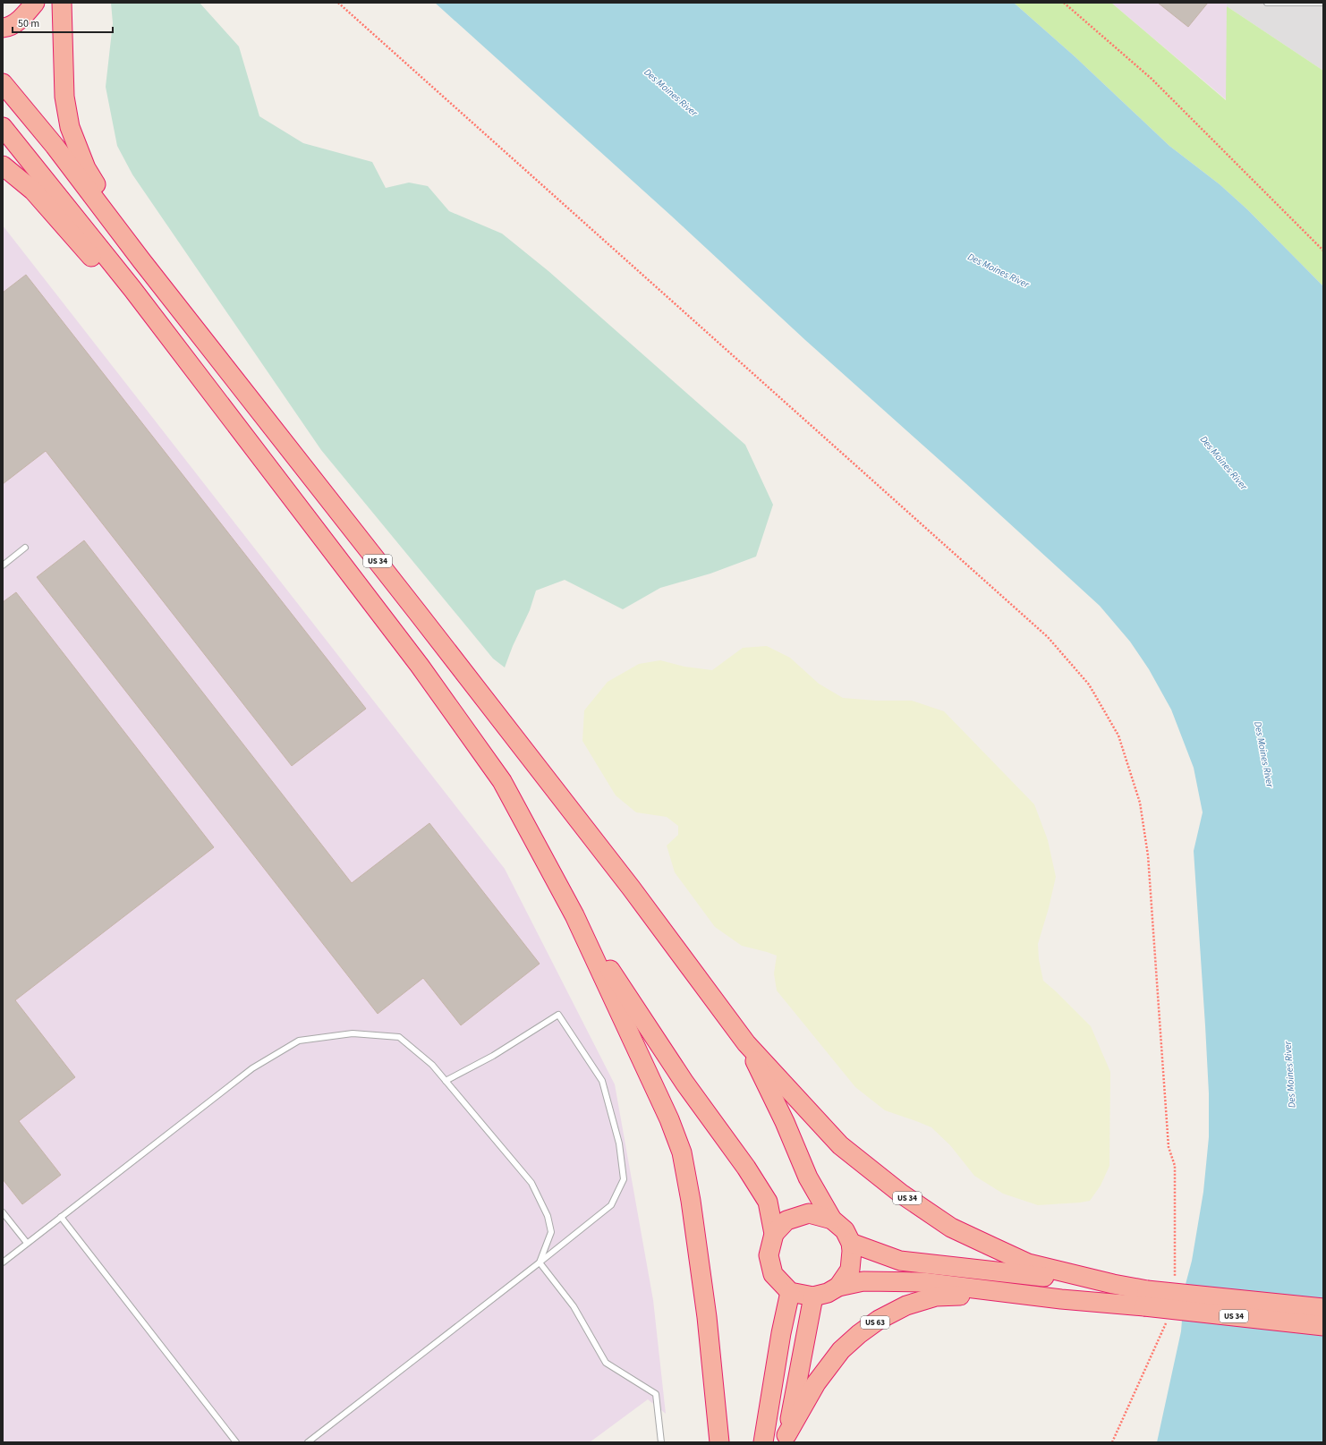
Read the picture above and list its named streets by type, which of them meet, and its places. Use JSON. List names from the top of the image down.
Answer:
{
  "streets": {
    "highway": ["US 34", "US 63"]
  },
  "crossings": [
    ["US 34", "US 63"]
  ],
  "water": ["Des Moines River"],
  "scale_bar": "50 m"
}
